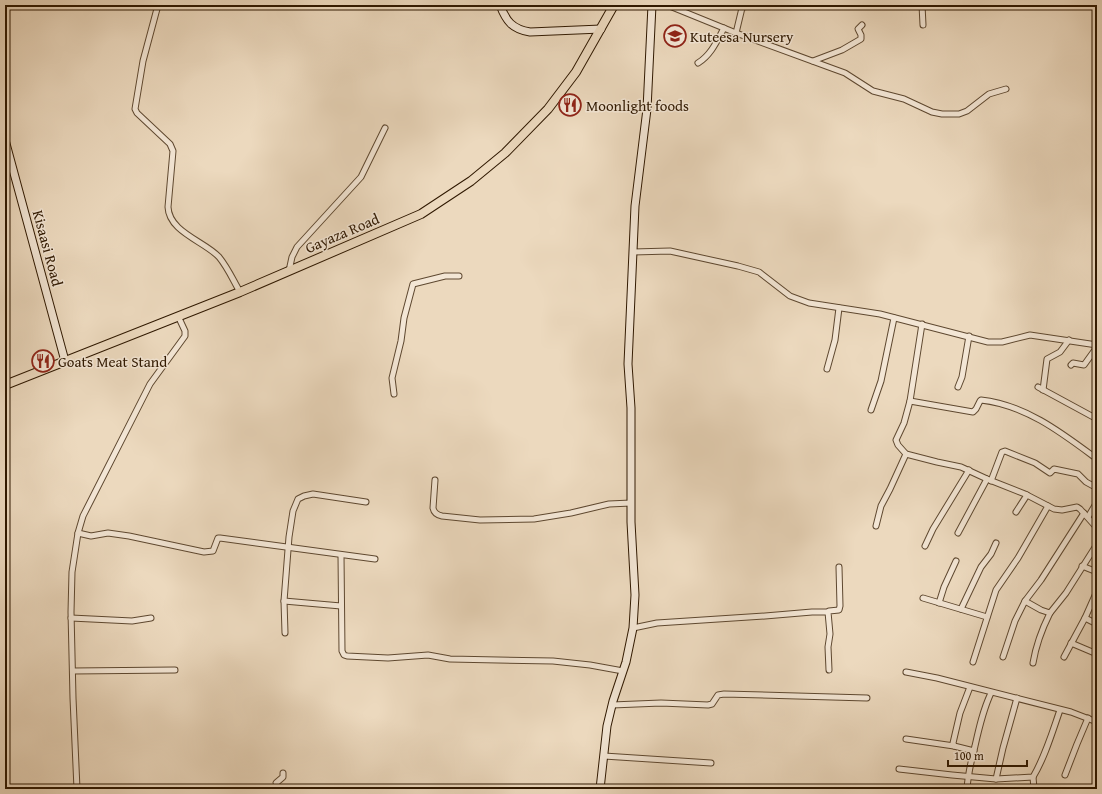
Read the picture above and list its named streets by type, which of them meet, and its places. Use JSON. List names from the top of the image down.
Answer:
{
  "streets": {
    "main road": ["Gayaza Road"],
    "street": ["Kisaasi Road"]
  },
  "crossings": [
    ["Gayaza Road", "Kisaasi Road"]
  ],
  "places": {
    "school or university": ["Kuteesa Nursery"],
    "restaurant": ["Moonlight foods", "Goats Meat Stand"]
  },
  "scale_bar": "100 m"
}
